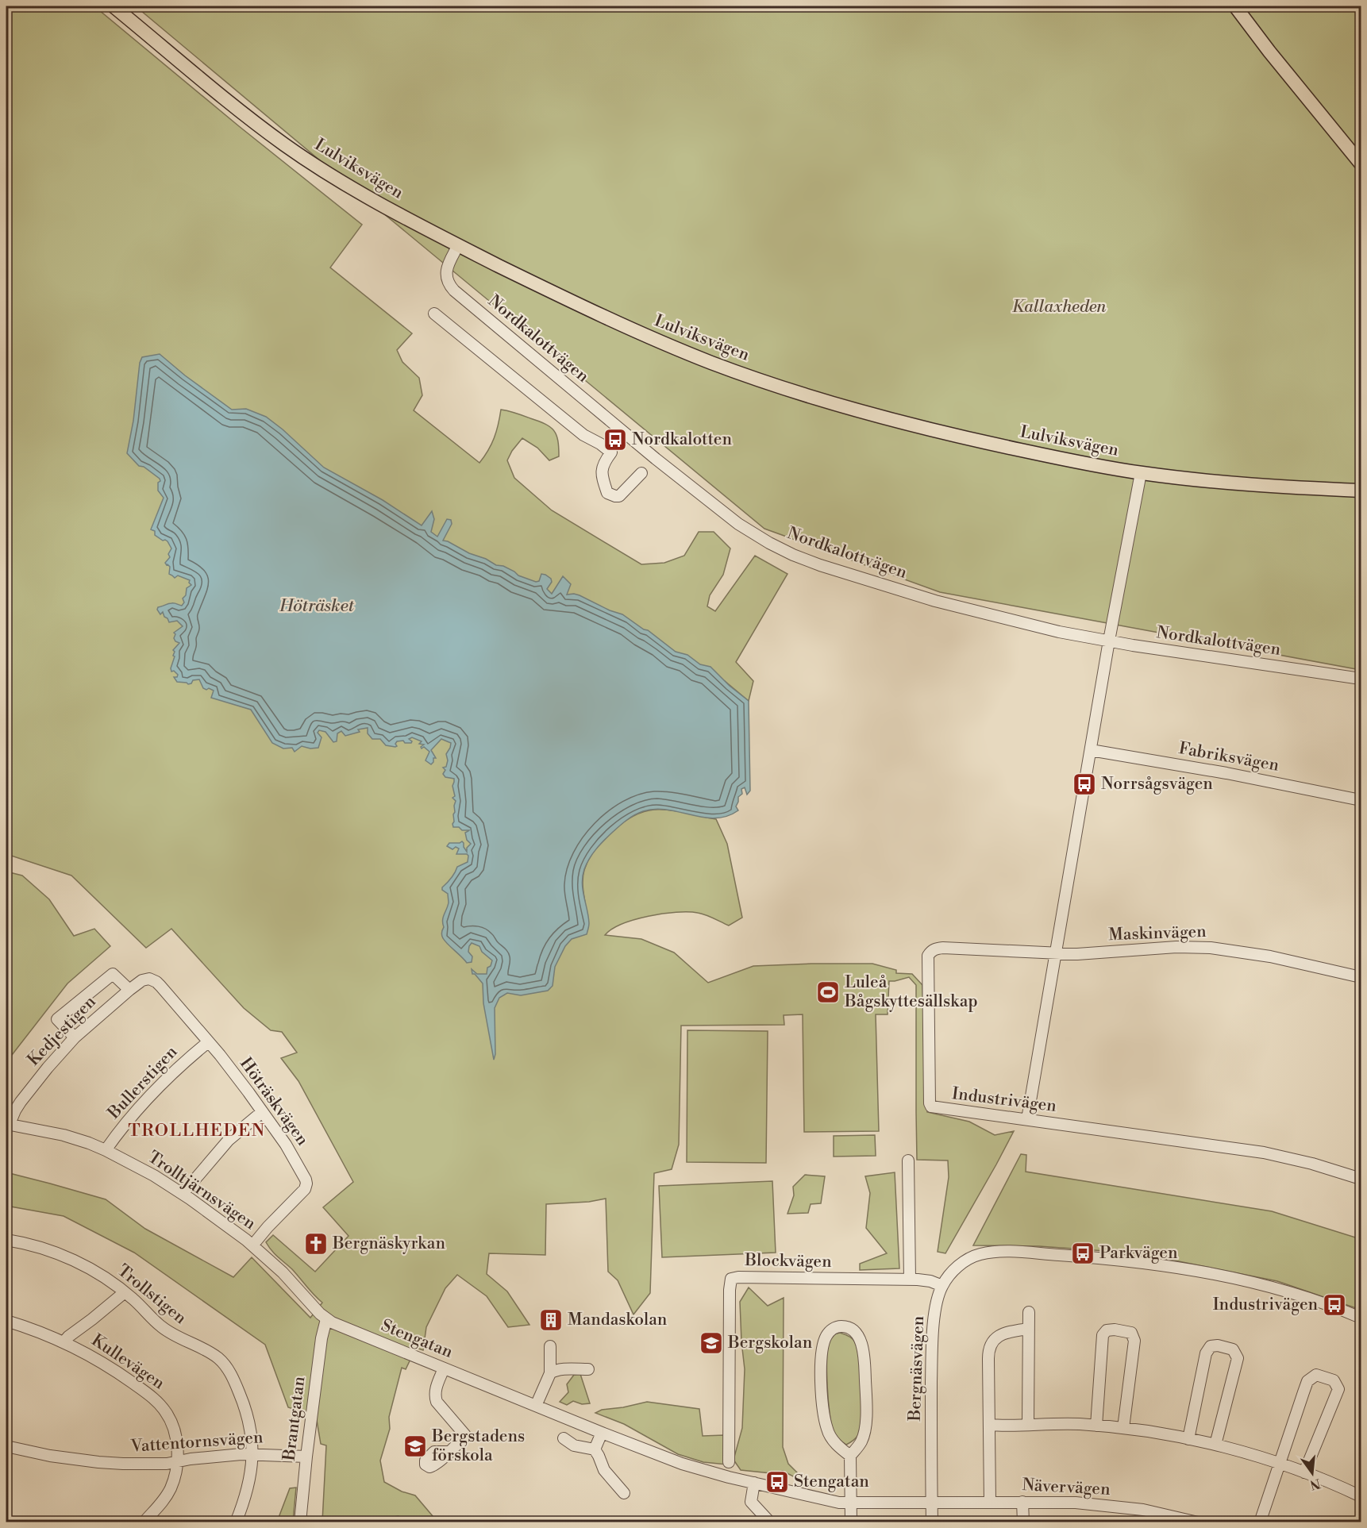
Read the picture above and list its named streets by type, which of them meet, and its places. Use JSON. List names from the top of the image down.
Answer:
{
  "streets": {
    "main road": ["Lulviksvägen"],
    "street": [
      "Nordkalottvägen",
      "Fabriksvägen",
      "Maskinvägen",
      "Kedjestigen",
      "Bullerstigen",
      "Industrivägen",
      "Höträskvägen",
      "Trolltjärnsvägen",
      "Blockvägen",
      "Trollstigen",
      "Stengatan",
      "Kullevägen",
      "Bergnäsvägen",
      "Brantgatan",
      "Vattentornsvägen",
      "Nävervägen"
    ]
  },
  "crossings": [
    ["Lulviksvägen", "Nordkalottvägen"],
    ["Maskinvägen", "Industrivägen"],
    ["Kedjestigen", "Höträskvägen"],
    ["Kedjestigen", "Trolltjärnsvägen"],
    ["Bullerstigen", "Höträskvägen"],
    ["Bullerstigen", "Trolltjärnsvägen"],
    ["Höträskvägen", "Trolltjärnsvägen"],
    ["Trolltjärnsvägen", "Stengatan"],
    ["Trolltjärnsvägen", "Brantgatan"],
    ["Blockvägen", "Bergnäsvägen"],
    ["Trollstigen", "Vattentornsvägen"],
    ["Stengatan", "Bergnäsvägen"],
    ["Stengatan", "Brantgatan"],
    ["Stengatan", "Nävervägen"],
    ["Kullevägen", "Vattentornsvägen"],
    ["Bergnäsvägen", "Nävervägen"],
    ["Brantgatan", "Vattentornsvägen"]
  ],
  "districts": ["TROLLHEDEN"],
  "water": ["Höträsket"],
  "parks": ["Kallaxheden"],
  "places": {
    "bus stop": [
      "Nordkalotten",
      "Norrsågsvägen",
      "Parkvägen",
      "Industrivägen",
      "Stengatan"
    ],
    "sports": ["Luleå Bågskyttesällskap"],
    "church": ["Bergnäskyrkan"],
    "building": ["Mandaskolan"],
    "school or university": ["Bergskolan", "Bergstadens förskola"]
  },
  "north": "bottom"
}
